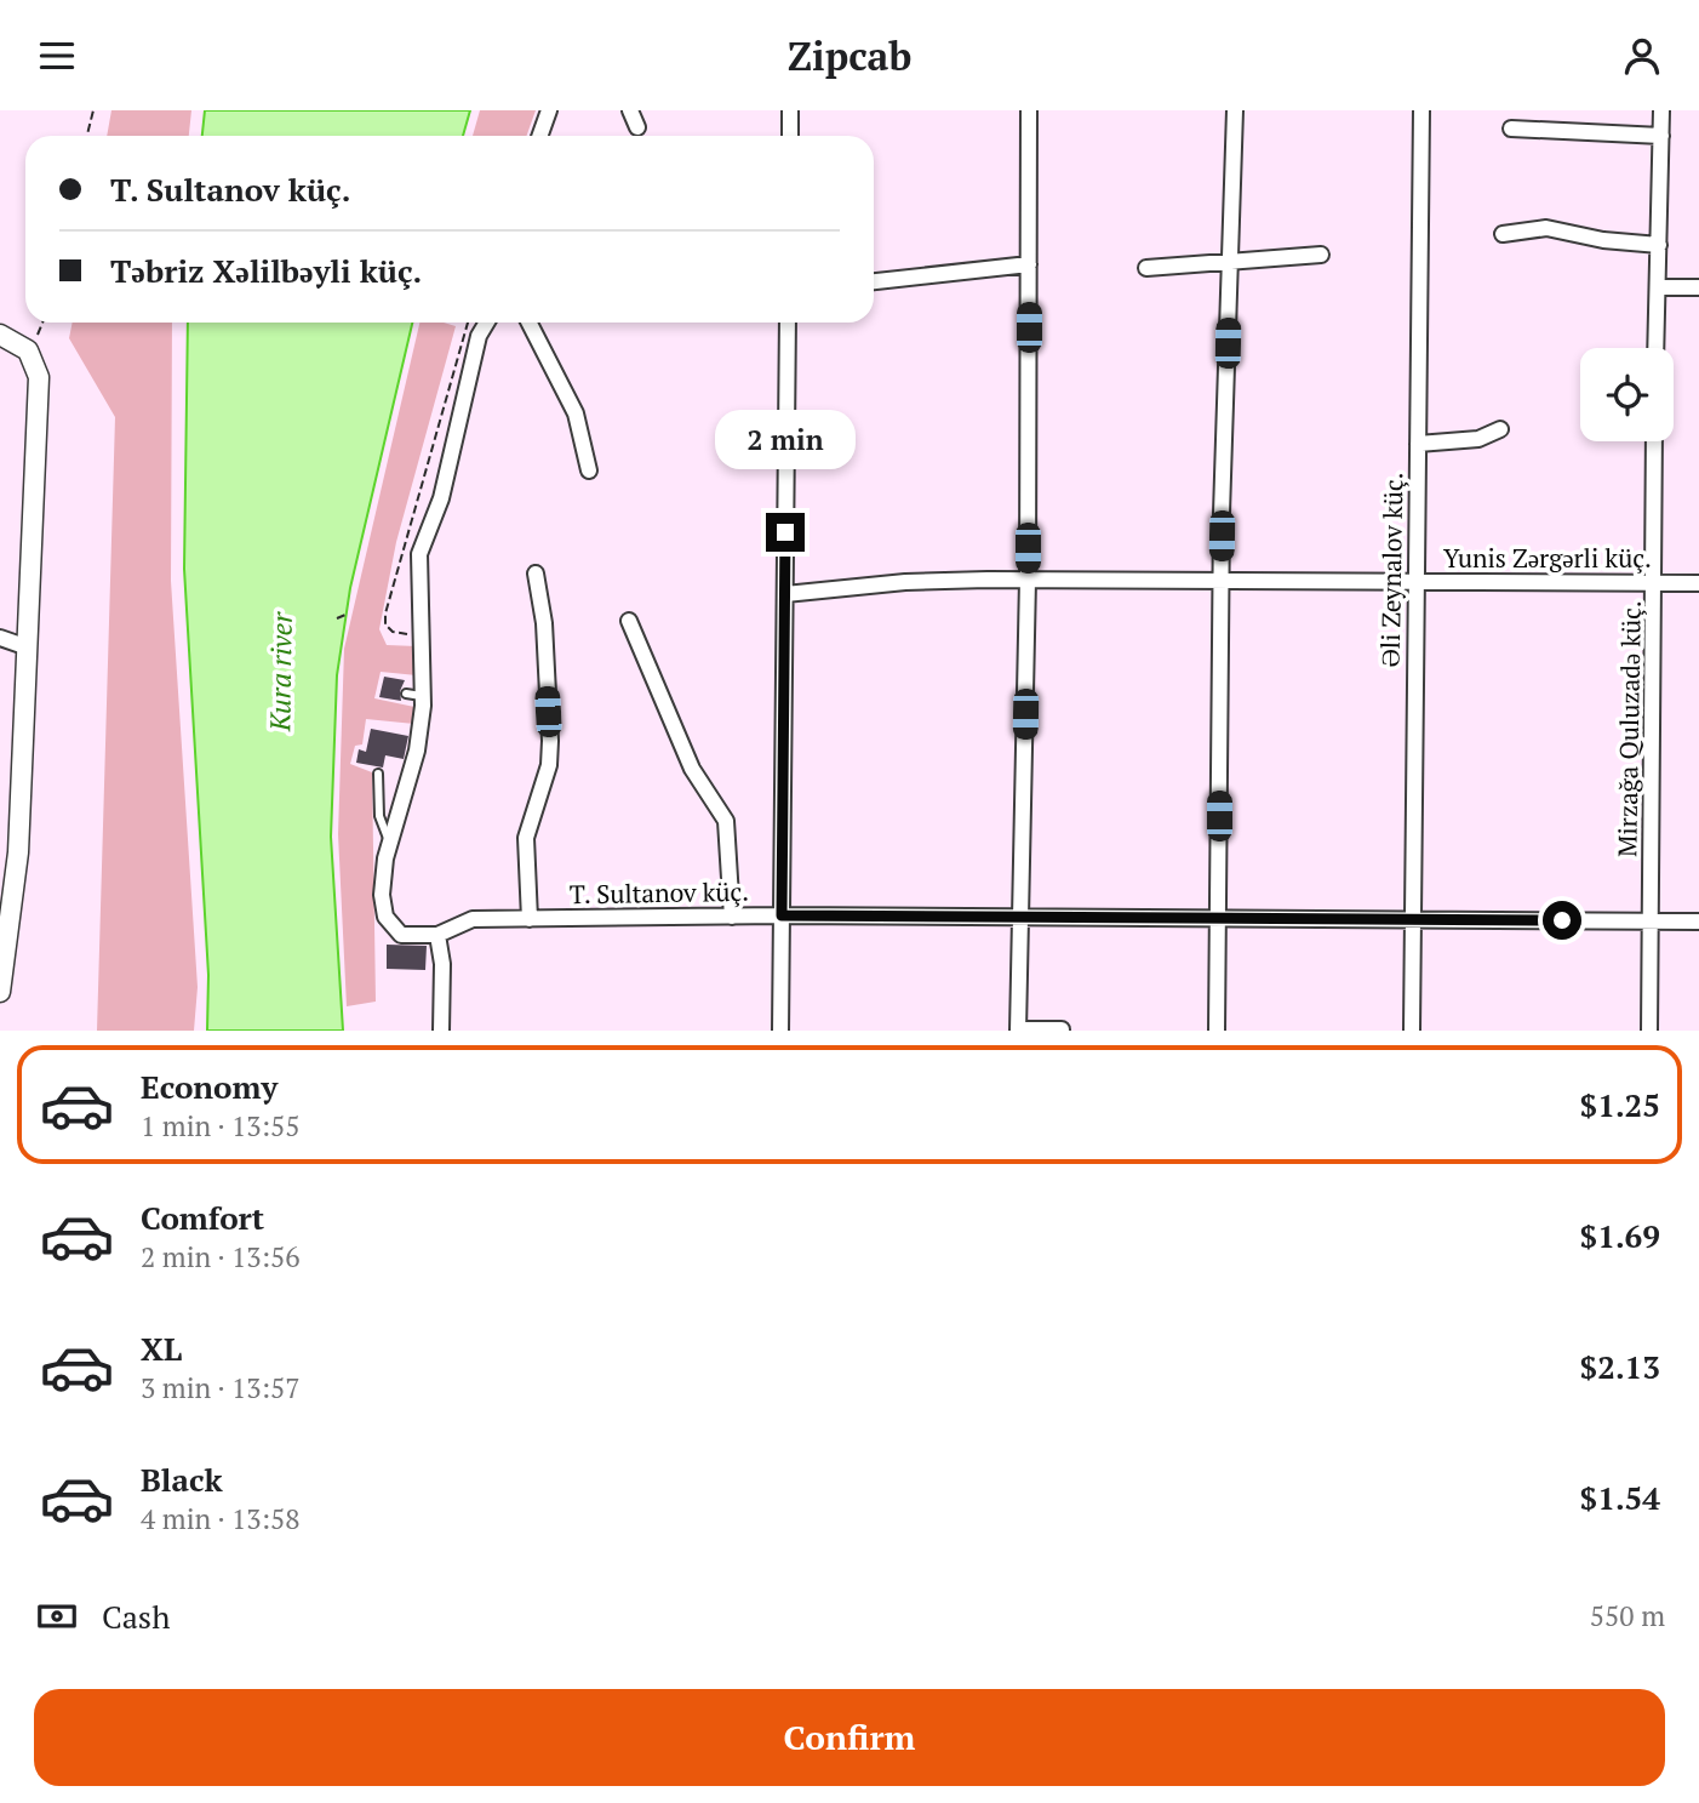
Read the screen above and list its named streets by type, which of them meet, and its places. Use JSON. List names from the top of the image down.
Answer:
{
  "streets": {
    "street": [
      "Yunis Zərgərli küç.",
      "Əli Zeynalov küç.",
      "Mirzağa Quluzadə küç.",
      "T. Sultanov küç."
    ]
  },
  "crossings": [
    ["Yunis Zərgərli küç.", "Əli Zeynalov küç."],
    ["Yunis Zərgərli küç.", "Mirzağa Quluzadə küç."],
    ["Əli Zeynalov küç.", "T. Sultanov küç."],
    ["Mirzağa Quluzadə küç.", "T. Sultanov küç."]
  ],
  "water": ["Kura river"],
  "page": {
    "header": "Zipcab",
    "banner": ["T. Sultanov küç.", "Təbriz Xəlilbəyli küç."],
    "bubble": "2 min",
    "list": [
      {
        "name": "Economy",
        "note": "1 min · 13:55",
        "value": "$1.25"
      },
      {
        "name": "Comfort",
        "note": "2 min · 13:56",
        "value": "$1.69"
      },
      {
        "name": "XL",
        "note": "3 min · 13:57",
        "value": "$2.13"
      },
      {
        "name": "Black",
        "note": "4 min · 13:58",
        "value": "$1.54"
      }
    ],
    "pay": ["Cash", "550 m"],
    "buttons": "Confirm"
  }
}
